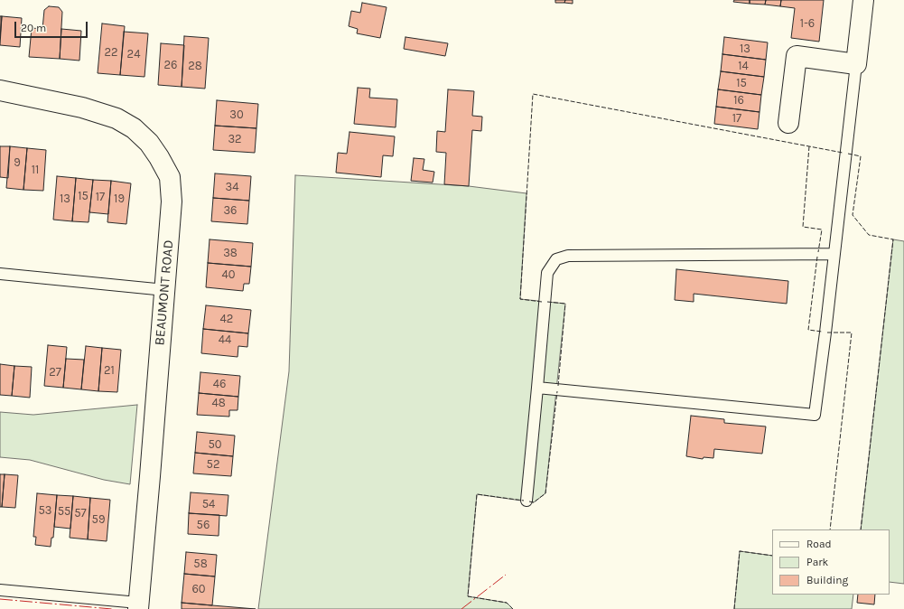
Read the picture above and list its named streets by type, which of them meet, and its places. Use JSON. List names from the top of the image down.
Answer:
{
  "streets": {
    "street": ["BEAUMONT ROAD"]
  },
  "house_numbers": [
    "1-6",
    "13",
    "22",
    "24",
    "26",
    "28",
    "14",
    "15",
    "16",
    "30",
    "17",
    "32",
    "9",
    "11",
    "34",
    "15",
    "17",
    "13",
    "19",
    "36",
    "38",
    "40",
    "42",
    "44",
    "21",
    "27",
    "46",
    "48",
    "50",
    "52",
    "54",
    "53",
    "55",
    "57",
    "59",
    "56",
    "58",
    "60"
  ],
  "legend": ["Road", "Park", "Building"],
  "scale_bar": "20 m"
}
